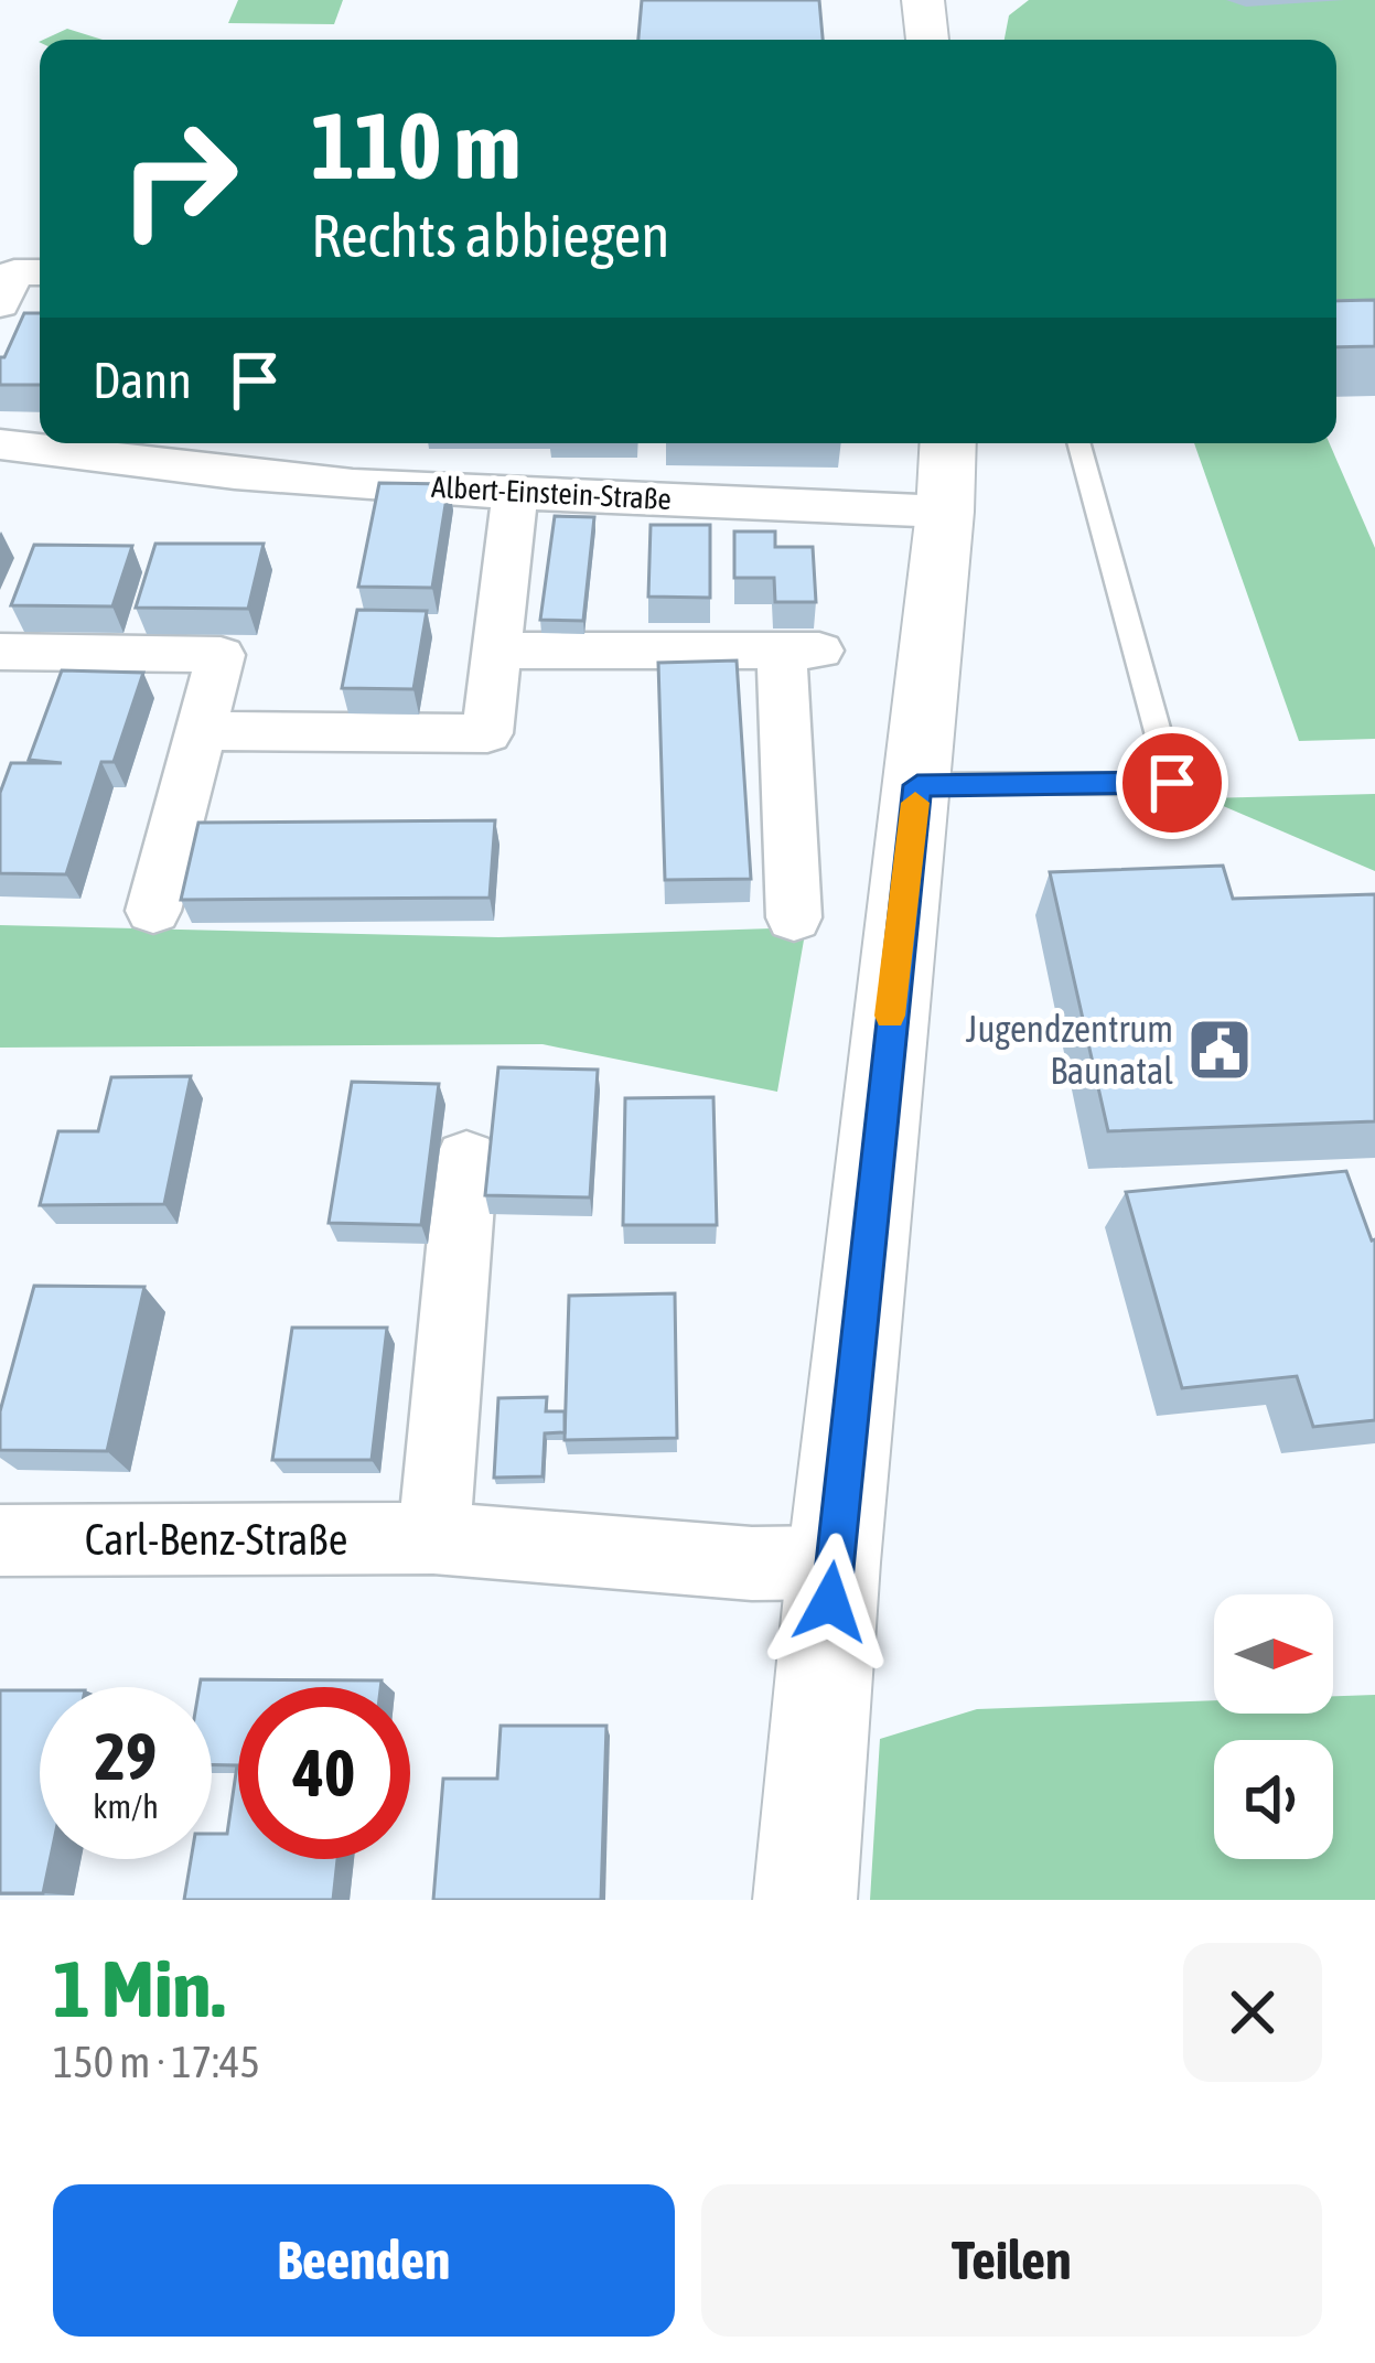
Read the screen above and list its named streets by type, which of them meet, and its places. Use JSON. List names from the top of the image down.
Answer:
{
  "streets": {
    "street": ["Albert-Einstein-Straße", "Carl-Benz-Straße"]
  },
  "places": {
    "public building": ["Jugendzentrum Baunatal"]
  },
  "north": "right",
  "page": {
    "turn": ["110 m", "Rechts abbiegen"],
    "then": "Dann",
    "speed": "29 km/h",
    "limit": "40",
    "heading": ["1 Min.", "150 m · 17:45"],
    "buttons": ["Beenden", "Teilen"]
  }
}
